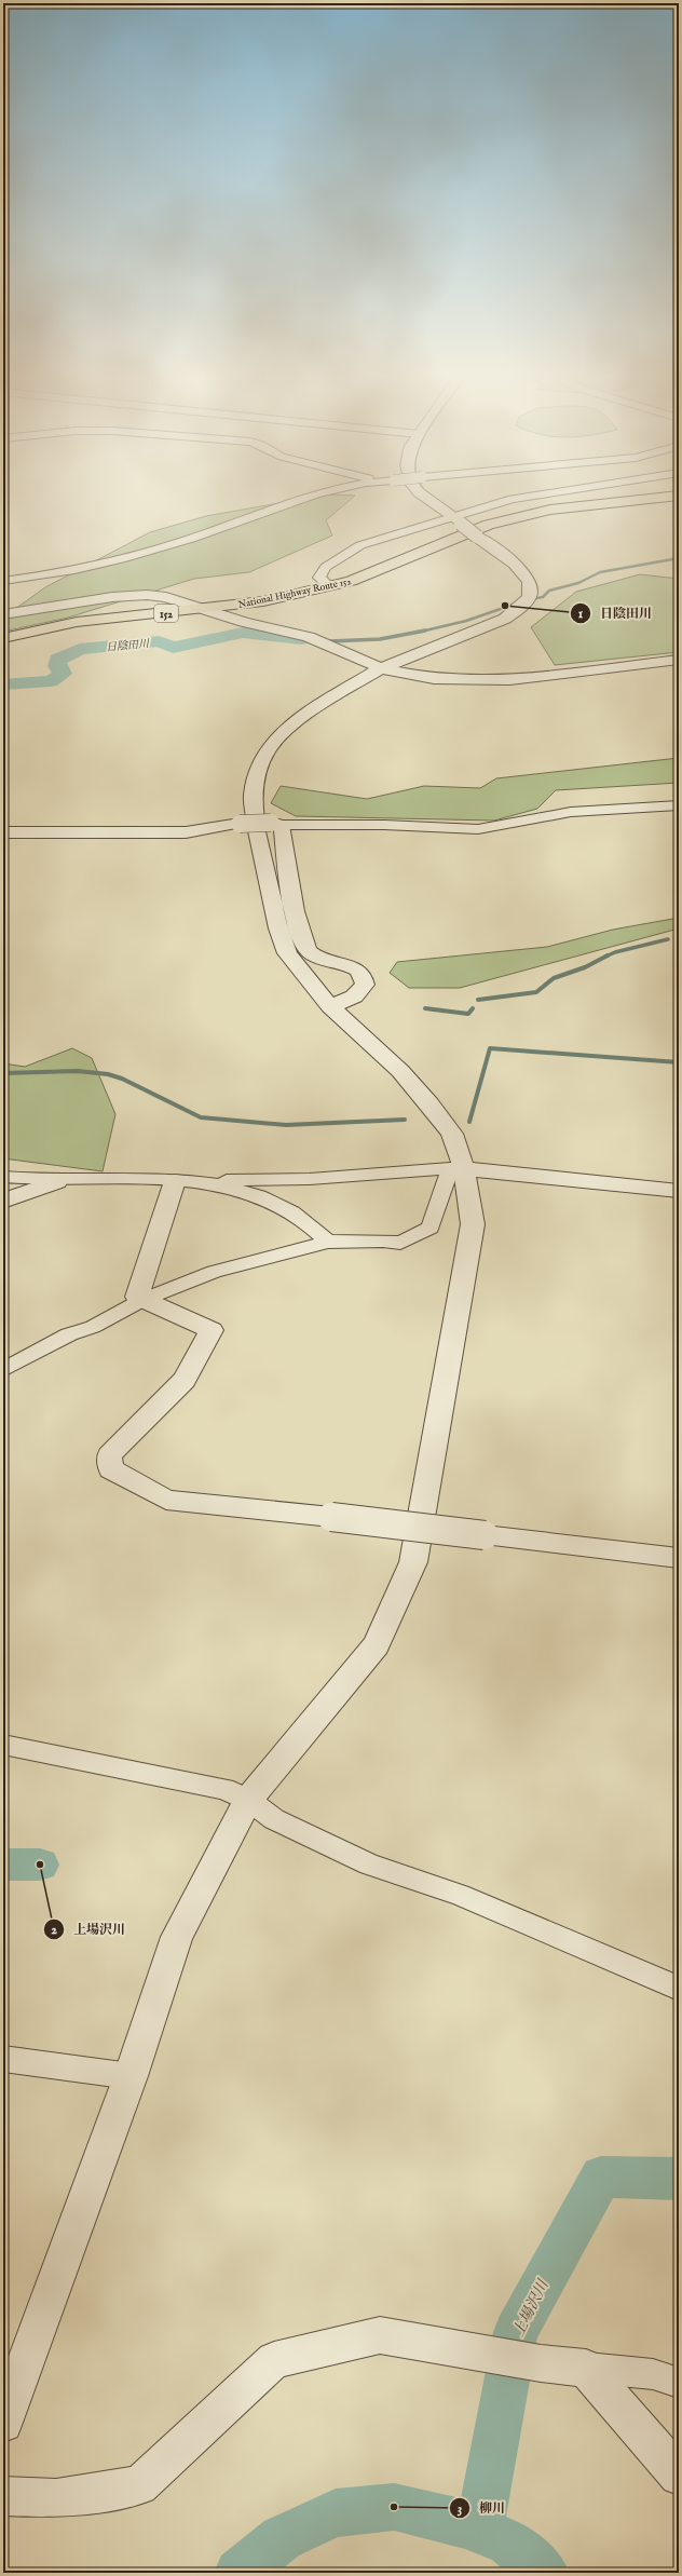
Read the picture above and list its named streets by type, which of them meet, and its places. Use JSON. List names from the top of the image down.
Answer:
{
  "streets": {
    "highway": ["National Highway Route 152", "152"]
  },
  "water": ["日陰田川", "上場沢川"],
  "places": ["日陰田川", "上場沢川", "柳川"]
}
